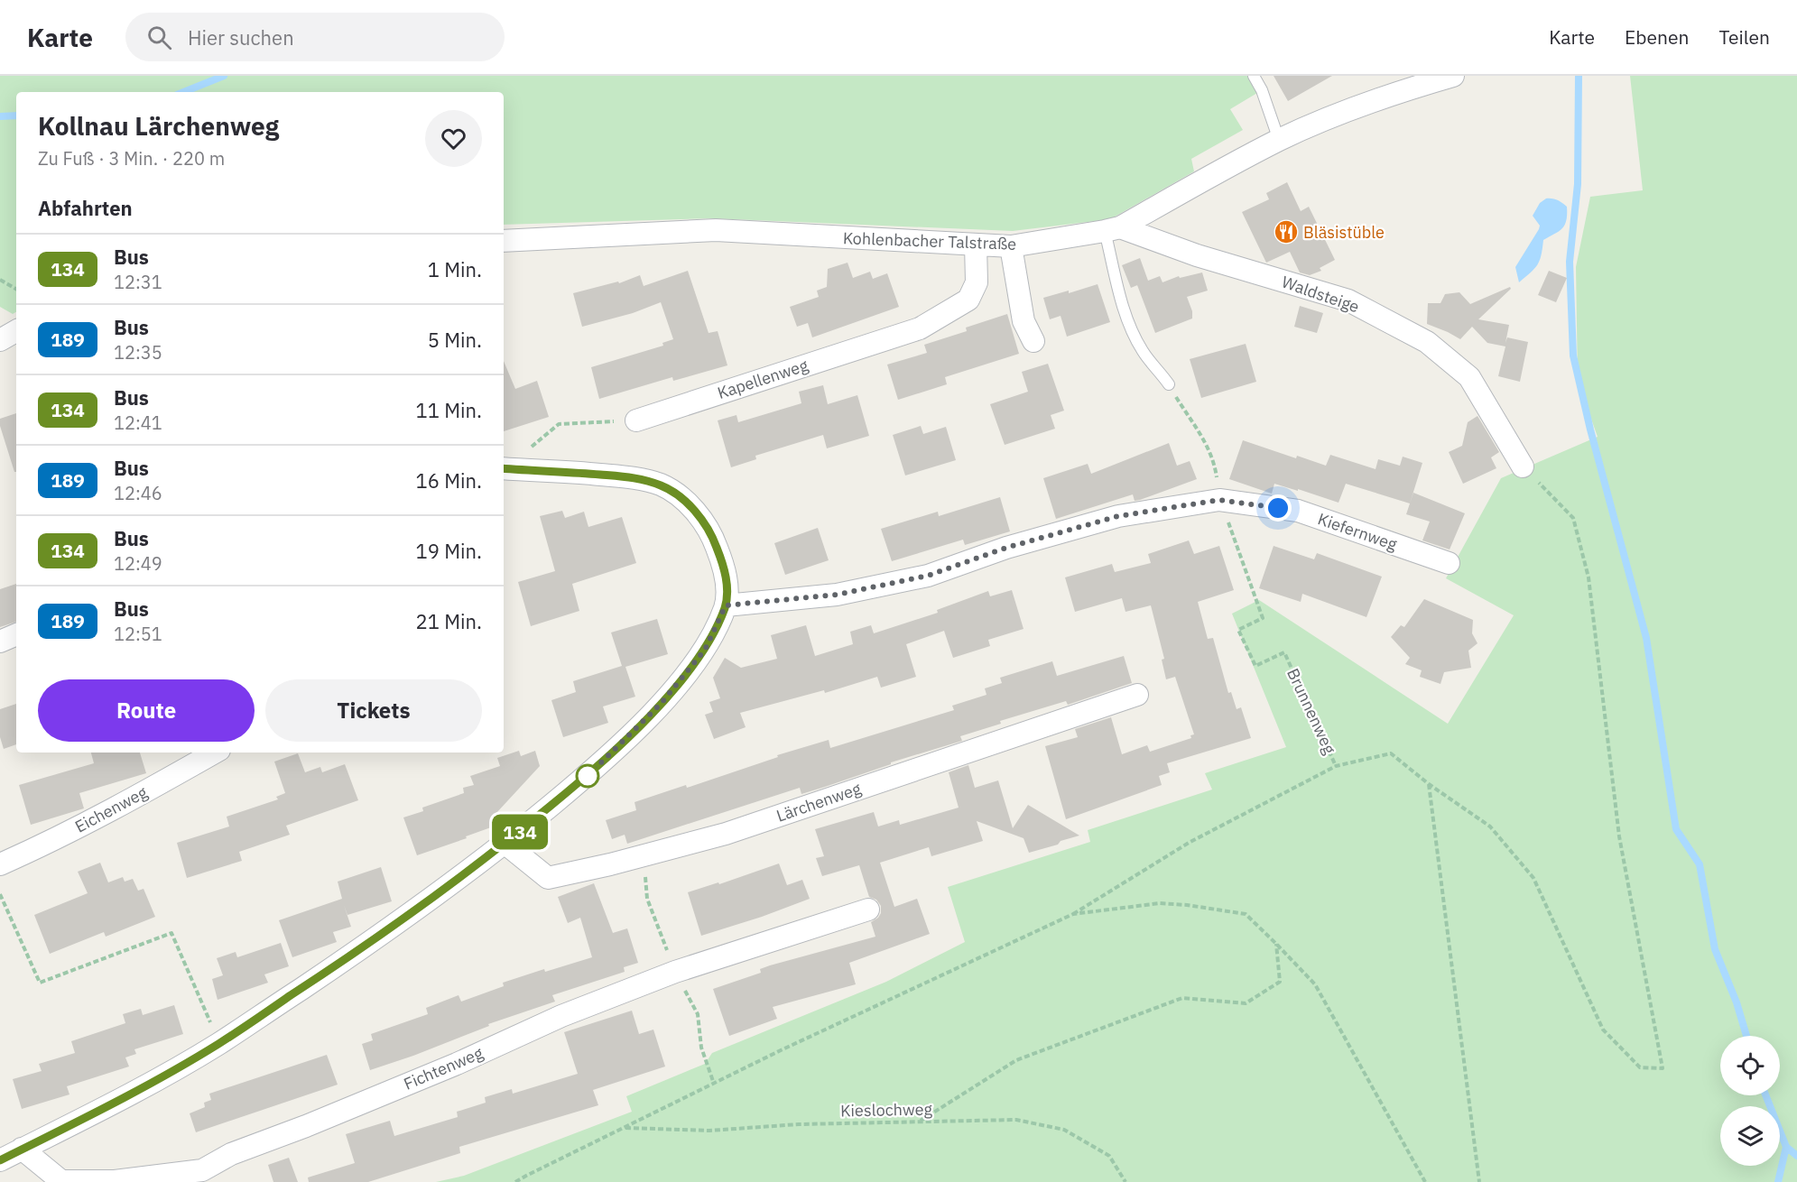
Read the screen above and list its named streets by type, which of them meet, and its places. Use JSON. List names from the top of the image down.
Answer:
{
  "streets": {
    "street": [
      "Kohlenbacher Talstraße",
      "Waldsteige",
      "Kapellenweg",
      "Kiefernweg",
      "Lärchenweg",
      "Eichenweg",
      "Fichtenweg"
    ],
    "path": ["Brunnenweg", "Kieslochweg"]
  },
  "crossings": [
    ["Kohlenbacher Talstraße", "Waldsteige"],
    ["Kohlenbacher Talstraße", "Kapellenweg"],
    ["Kiefernweg", "Brunnenweg"]
  ],
  "places": {
    "restaurant": ["Bläsistüble"]
  },
  "lines": ["bus line 134"],
  "page": {
    "header": "Karte",
    "search": "Hier suchen",
    "nav": ["Karte", "Ebenen", "Teilen"],
    "on_map": "134",
    "heading": [
      ["Kollnau Lärchenweg", "Zu Fuß · 3 Min. · 220 m"],
      "Abfahrten"
    ],
    "list": [
      {
        "mark": "134",
        "name": "Bus",
        "note": "12:31",
        "value": "1 Min."
      },
      {
        "mark": "189",
        "name": "Bus",
        "note": "12:35",
        "value": "5 Min."
      },
      {
        "mark": "134",
        "name": "Bus",
        "note": "12:41",
        "value": "11 Min."
      },
      {
        "mark": "189",
        "name": "Bus",
        "note": "12:46",
        "value": "16 Min."
      },
      {
        "mark": "134",
        "name": "Bus",
        "note": "12:49",
        "value": "19 Min."
      },
      {
        "mark": "189",
        "name": "Bus",
        "note": "12:51",
        "value": "21 Min."
      }
    ],
    "buttons": ["Route", "Tickets"]
  }
}
